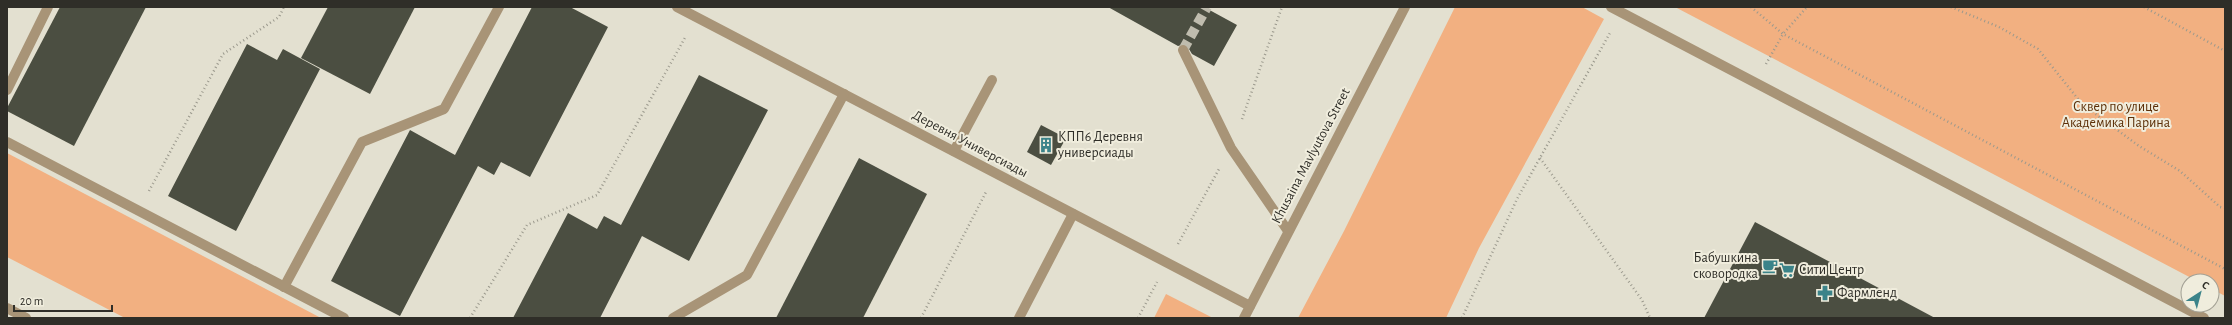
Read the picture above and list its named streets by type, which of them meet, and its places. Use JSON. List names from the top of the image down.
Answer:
{
  "streets": {
    "street": ["Деревня Универсиады", "Khusaina Mavlyutova Street"]
  },
  "crossings": [
    ["Деревня Универсиады", "Khusaina Mavlyutova Street"]
  ],
  "parks": ["Сквер по улице Академика Парина"],
  "places": {
    "building": ["КПП6 Деревня универсиады"],
    "cafe": ["Бабушкина сковородка"],
    "supermarket": ["Сити Центр"],
    "pharmacy": ["Фармленд"]
  },
  "scale_bar": "20 m",
  "north": "top right"
}
